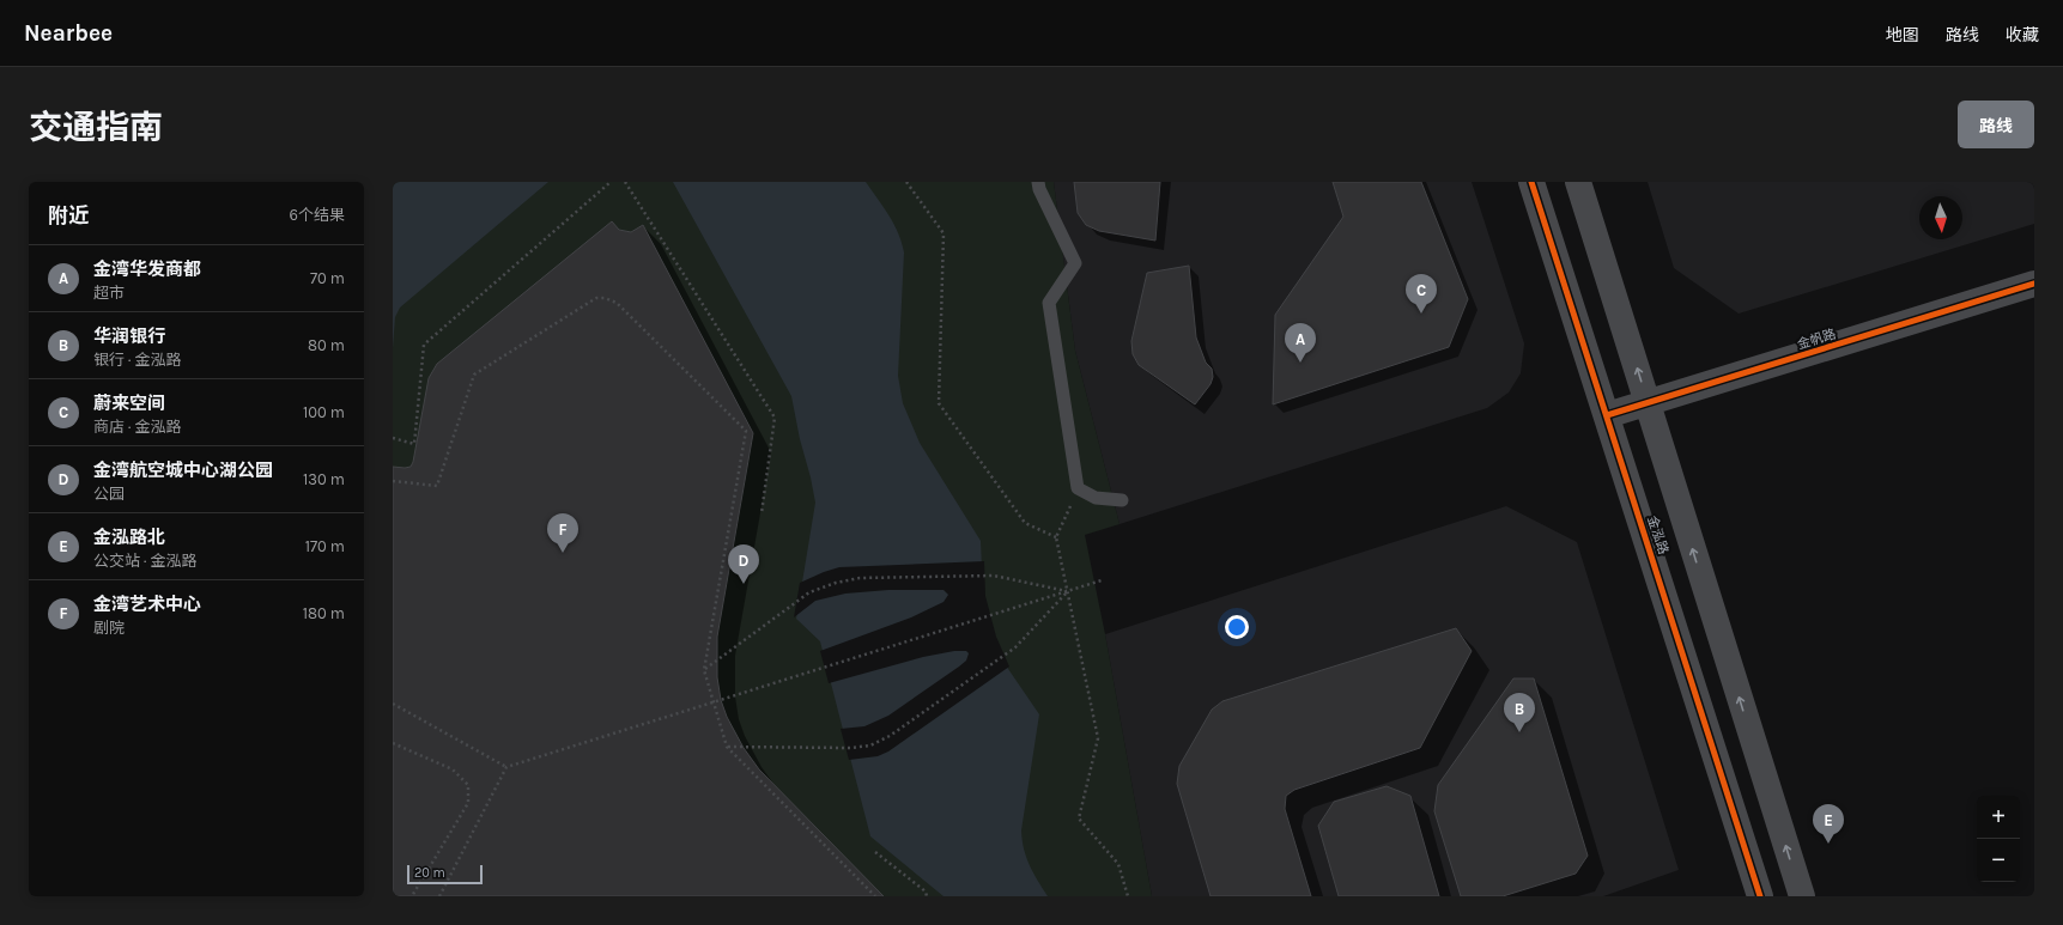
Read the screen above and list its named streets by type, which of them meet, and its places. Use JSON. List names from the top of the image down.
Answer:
{
  "streets": {
    "street": ["金帆路", "金泓路"]
  },
  "crossings": [
    ["金帆路", "金泓路"]
  ],
  "scale_bar": "20 m",
  "north": "bottom",
  "page": {
    "header": "Nearbee",
    "nav": ["地图", "路线", "收藏"],
    "title": "交通指南",
    "buttons": "路线",
    "heading": ["附近", "6个结果"],
    "list": [
      {
        "mark": "A",
        "name": "金湾华发商都",
        "note": "超市",
        "value": "70 m"
      },
      {
        "mark": "B",
        "name": "华润银行",
        "note": "银行 · 金泓路",
        "value": "80 m"
      },
      {
        "mark": "C",
        "name": "蔚来空间",
        "note": "商店 · 金泓路",
        "value": "100 m"
      },
      {
        "mark": "D",
        "name": "金湾航空城中心湖公园",
        "note": "公园",
        "value": "130 m"
      },
      {
        "mark": "E",
        "name": "金泓路北",
        "note": "公交站 · 金泓路",
        "value": "170 m"
      },
      {
        "mark": "F",
        "name": "金湾艺术中心",
        "note": "剧院",
        "value": "180 m"
      }
    ],
    "pins": [
      "C",
      "A",
      "F",
      "D",
      "B",
      "E"
    ],
    "map_buttons": ["+", "−"],
    "scale": "20 m"
  }
}
